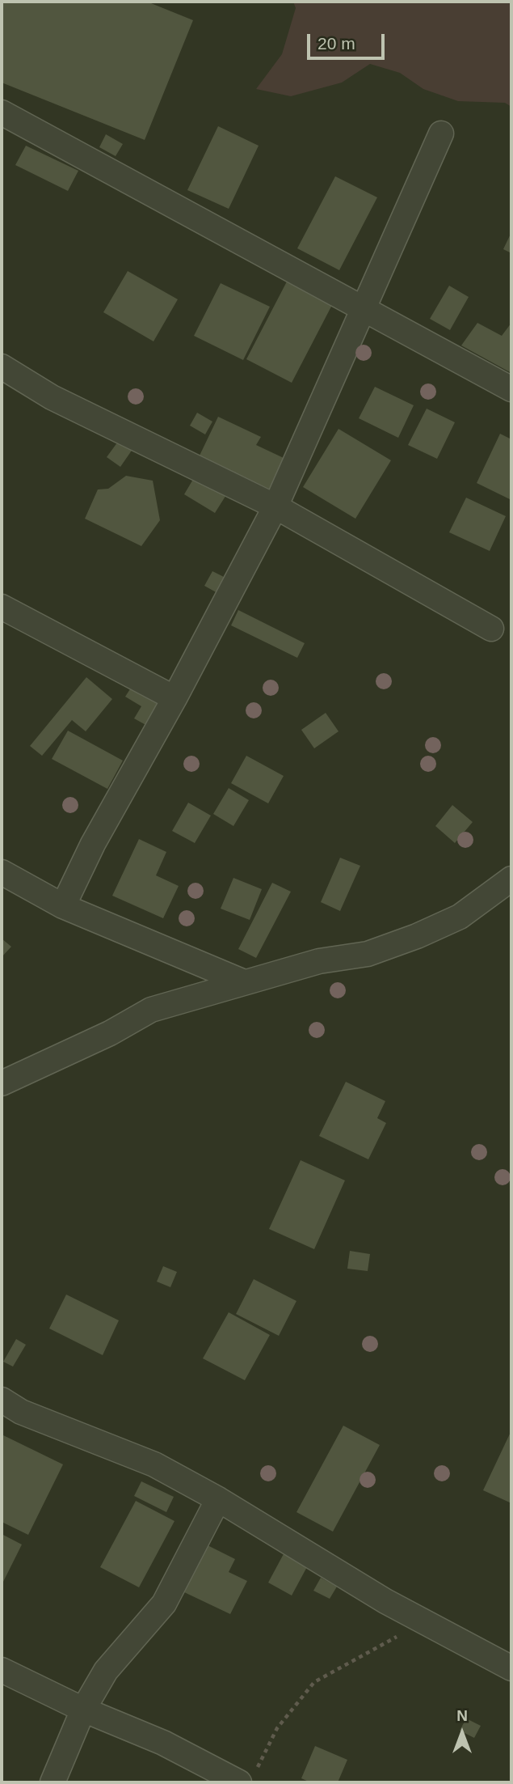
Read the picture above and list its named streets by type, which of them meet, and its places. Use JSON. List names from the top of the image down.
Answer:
{
  "scale_bar": "20 m",
  "north": "top"
}
